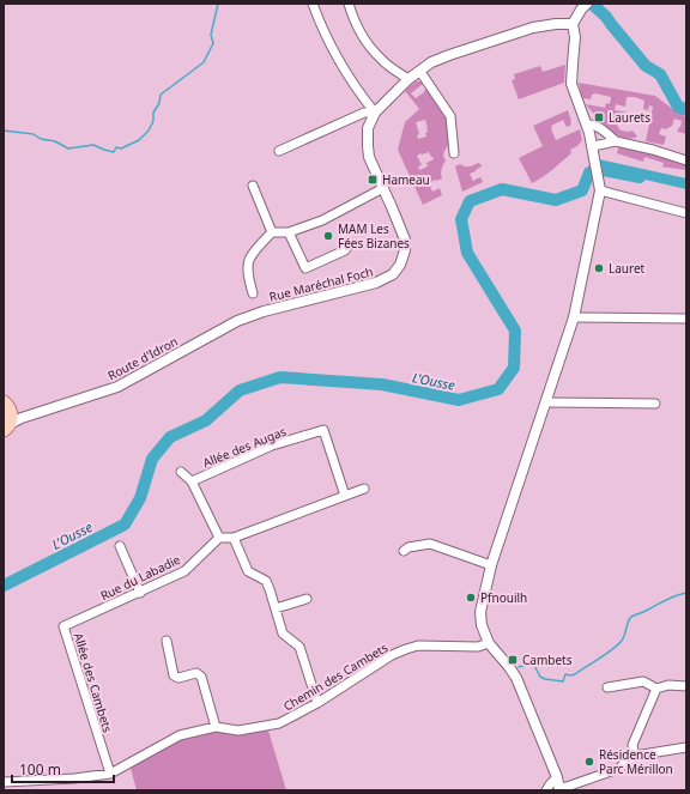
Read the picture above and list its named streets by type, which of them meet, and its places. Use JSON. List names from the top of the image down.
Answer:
{
  "streets": {
    "street": [
      "Rue Maréchal Foch",
      "Route d'Idron",
      "Allée des Augas",
      "Rue du Labadie",
      "Chemin des Cambets",
      "Allée des Cambets"
    ]
  },
  "crossings": [
    ["Rue Maréchal Foch", "Route d'Idron"],
    ["Rue du Labadie", "Allée des Cambets"],
    ["Chemin des Cambets", "Allée des Cambets"]
  ],
  "water": ["L'Ousse"],
  "places": {
    "transit": ["Laurets", "Hameau", "Cambets"],
    "other": [
      "MAM Les Fées Bizanes",
      "Lauret",
      "Pfnouilh",
      "Résidence Parc Mérillon"
    ]
  },
  "scale_bar": "100 m"
}
